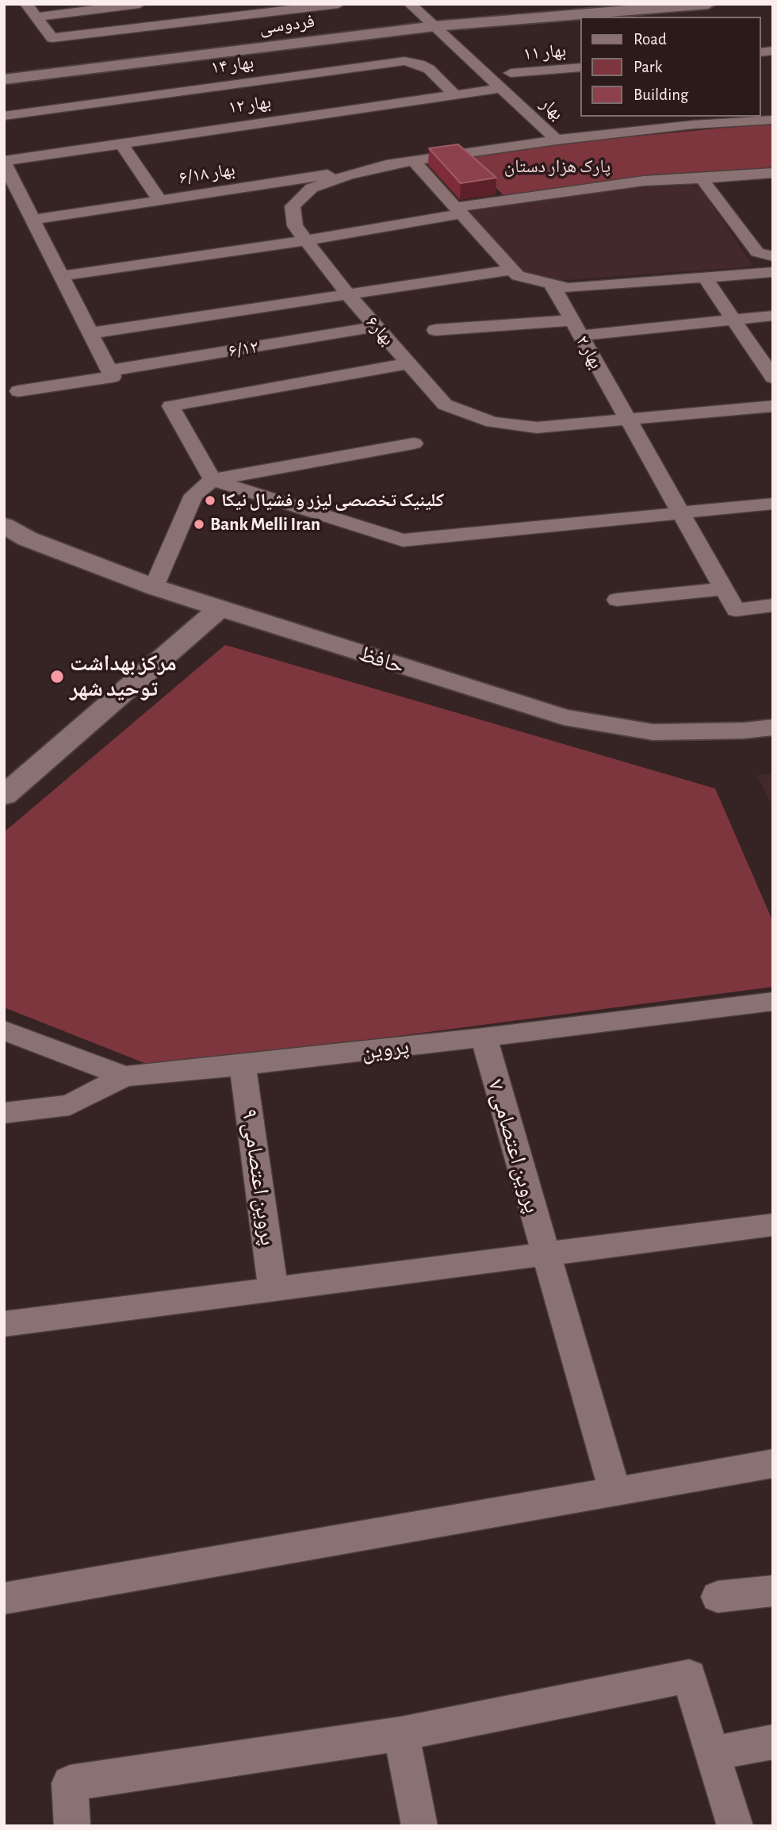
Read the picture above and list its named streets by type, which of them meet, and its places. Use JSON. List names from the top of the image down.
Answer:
{
  "streets": {
    "main road": ["فردوسی", "حافظ"],
    "street": [
      "بهار ۱۱",
      "بهار ۱۴",
      "بهار ۱۲",
      "بهار",
      "بهار ۶/۱۸",
      "بهار۶",
      "۶/۱۲",
      "بهار ۲",
      "پروین",
      "پروین اعتصامی ۷",
      "پروین اعتصامی ۹"
    ]
  },
  "crossings": [
    ["فردوسی", "بهار"],
    ["بهار ۱۴", "بهار ۱۲"],
    ["بهار ۱۲", "بهار"],
    ["بهار", "بهار۶"],
    ["بهار ۶/۱۸", "بهار۶"],
    ["بهار۶", "۶/۱۲"],
    ["بهار۶", "بهار ۲"],
    ["پروین", "پروین اعتصامی ۷"],
    ["پروین", "پروین اعتصامی ۹"]
  ],
  "parks": ["پارک هزار دستان"],
  "places": ["کلینیک تخصصی لیزر و فشیال نیکا", "Bank Melli Iran", "مرکز بهداشت توحید شهر"],
  "legend": ["Road", "Park", "Building"]
}
